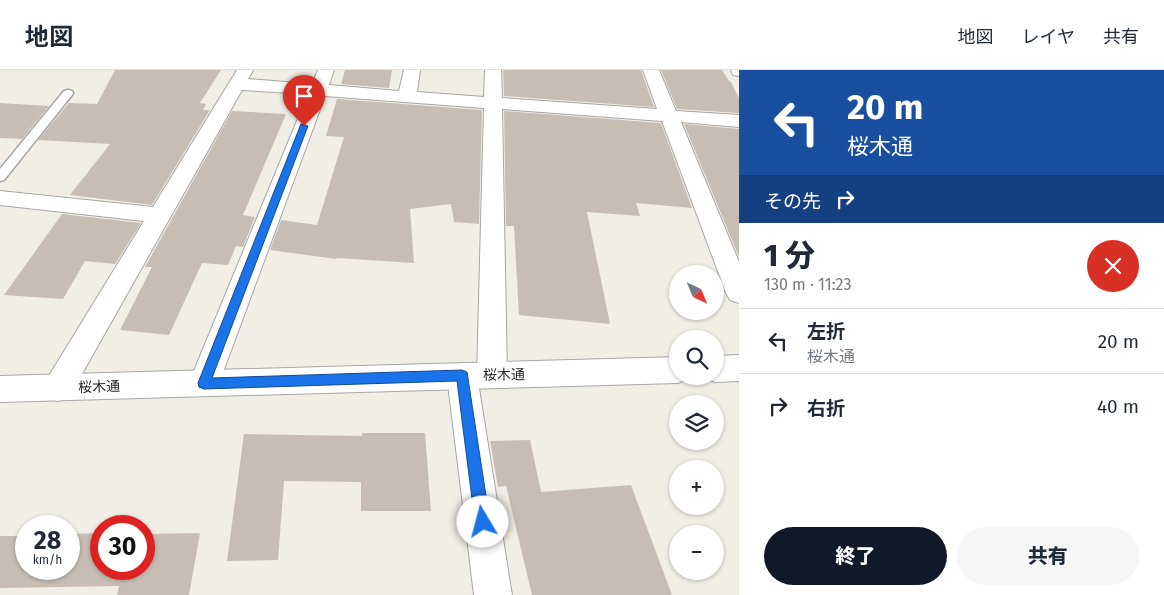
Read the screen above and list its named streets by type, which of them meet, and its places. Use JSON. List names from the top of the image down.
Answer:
{
  "streets": {
    "street": ["桜木通"]
  },
  "north": "bottom right",
  "page": {
    "header": "地図",
    "nav": ["地図", "レイヤ", "共有"],
    "turn": ["20 m", "桜木通"],
    "then": "その先",
    "heading": ["1 分", "130 m · 11:23"],
    "map_buttons": ["+", "−"],
    "list": [
      {
        "name": "左折",
        "note": "桜木通",
        "value": "20 m"
      },
      {
        "name": "右折",
        "value": "40 m"
      }
    ],
    "speed": "28 km/h",
    "limit": "30",
    "buttons": ["終了", "共有"]
  }
}
